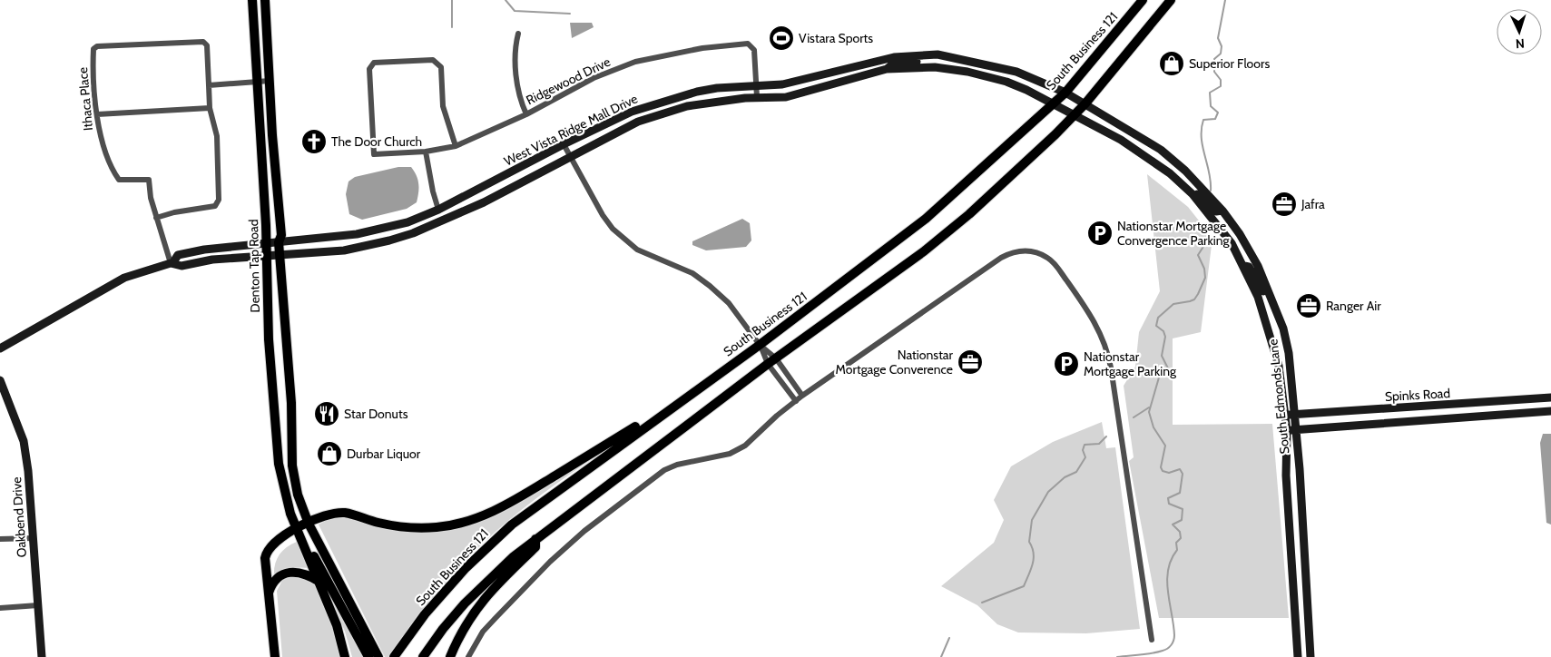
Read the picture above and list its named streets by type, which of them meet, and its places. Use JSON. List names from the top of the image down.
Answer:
{
  "streets": {
    "main road": [
      "South Business 121",
      "West Vista Ridge Mall Drive",
      "Denton Tap Road",
      "Spinks Road",
      "South Edmonds Lane",
      "Oakbend Drive"
    ],
    "street": ["Ridgewood Drive", "Ithaca Place"]
  },
  "crossings": [
    ["South Business 121", "West Vista Ridge Mall Drive"],
    ["South Business 121", "South Edmonds Lane"],
    ["Ridgewood Drive", "West Vista Ridge Mall Drive"],
    ["Ithaca Place", "West Vista Ridge Mall Drive"],
    ["West Vista Ridge Mall Drive", "Denton Tap Road"],
    ["West Vista Ridge Mall Drive", "South Edmonds Lane"],
    ["Spinks Road", "South Edmonds Lane"]
  ],
  "places": {
    "sports": ["Vistara Sports"],
    "shop": ["Superior Floors", "Durbar Liquor"],
    "church": ["The Door Church"],
    "office": ["Jafra", "Ranger Air", "Nationstar Mortgage Converence"],
    "parking": ["Nationstar Mortgage Convergence Parking", "Nationstar Mortgage Parking"],
    "restaurant": ["Star Donuts"]
  },
  "north": "bottom"
}
